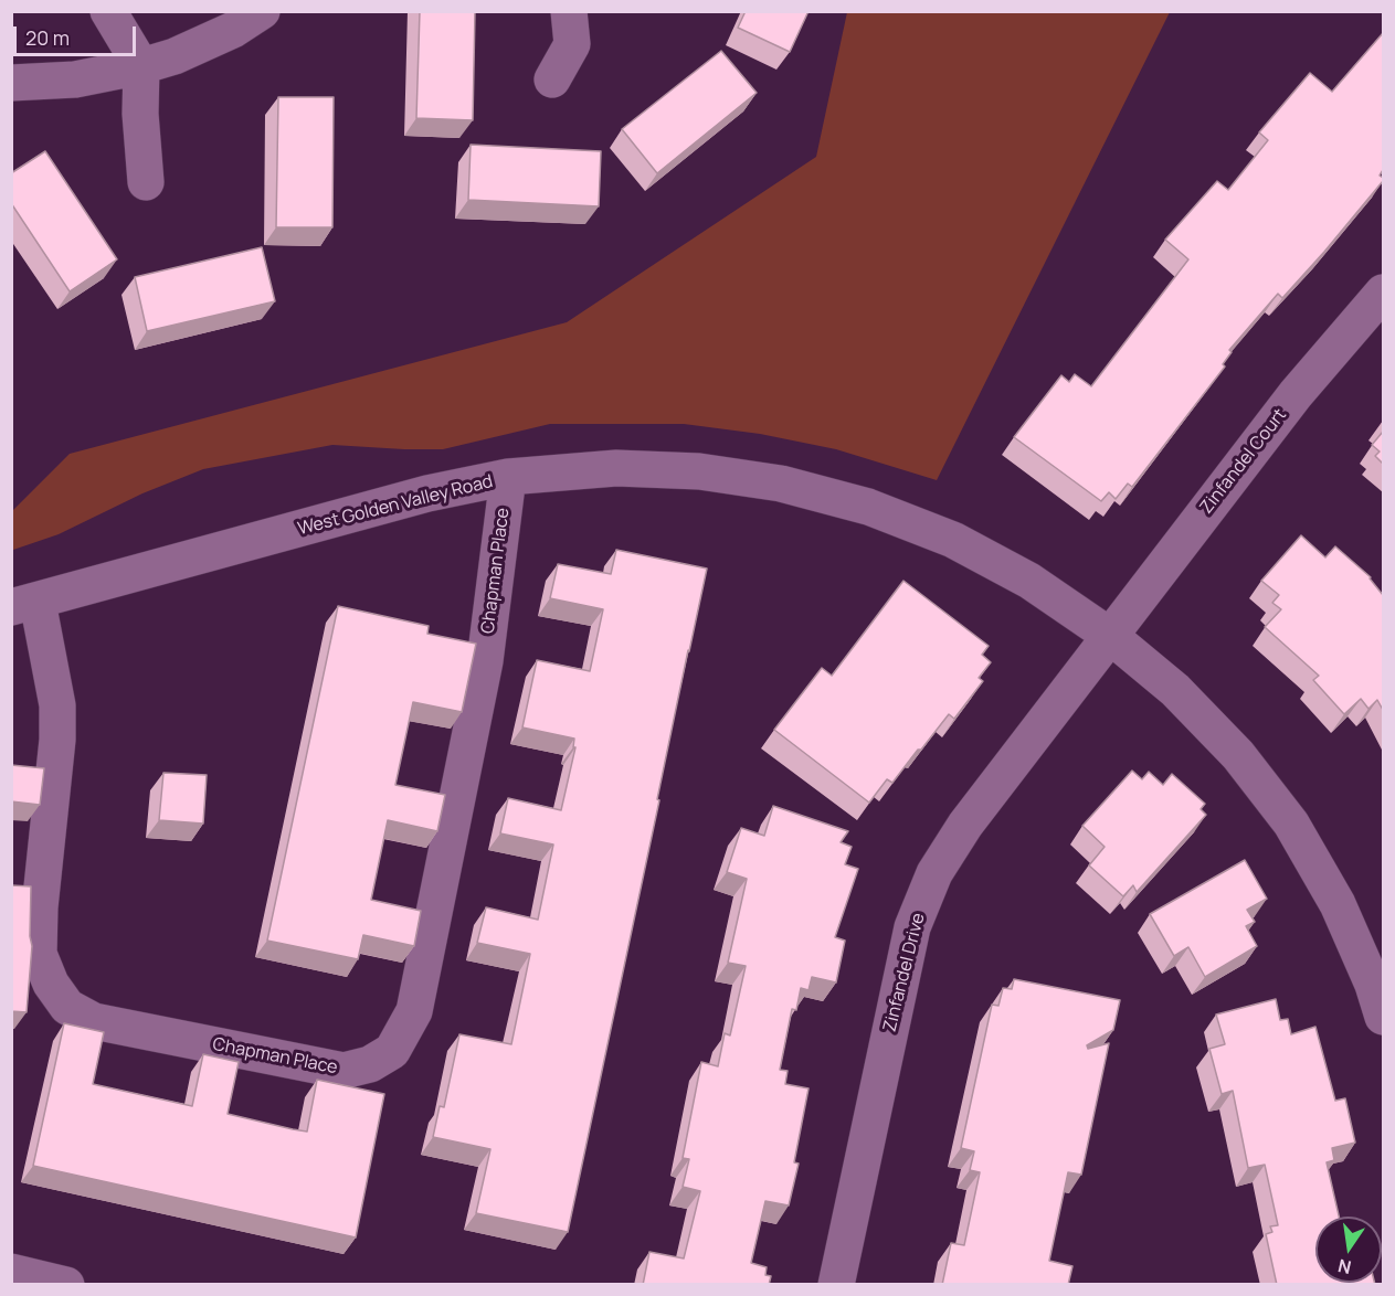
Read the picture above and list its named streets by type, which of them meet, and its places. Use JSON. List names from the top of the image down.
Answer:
{
  "streets": {
    "street": [
      "Zinfandel Court",
      "West Golden Valley Road",
      "Chapman Place",
      "Zinfandel Drive"
    ]
  },
  "crossings": [
    ["Zinfandel Court", "West Golden Valley Road"],
    ["Zinfandel Court", "Zinfandel Drive"],
    ["West Golden Valley Road", "Chapman Place"],
    ["West Golden Valley Road", "Zinfandel Drive"]
  ],
  "scale_bar": "20 m",
  "north": "bottom"
}
